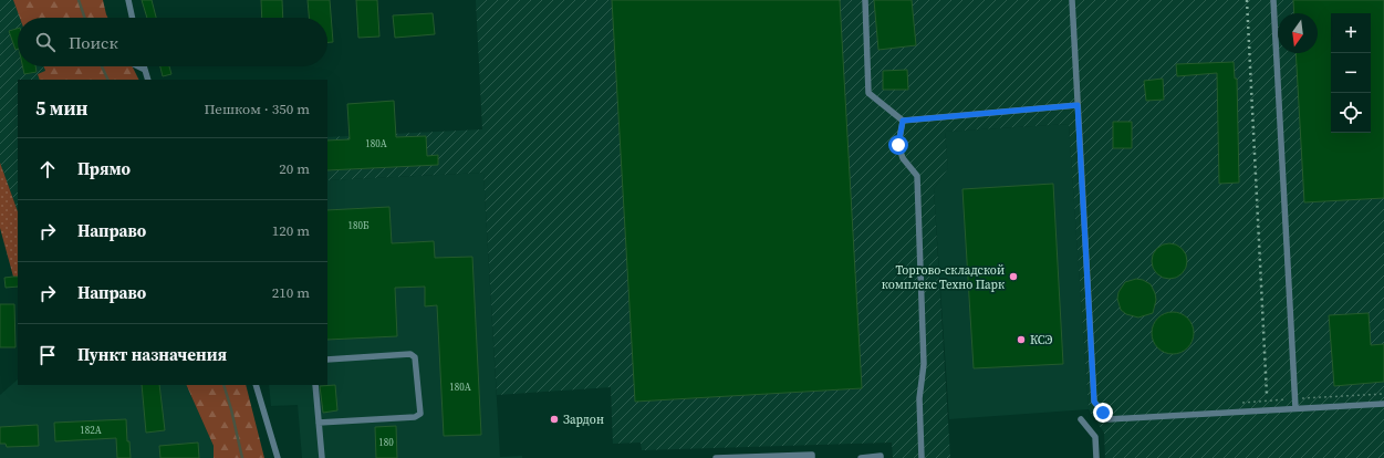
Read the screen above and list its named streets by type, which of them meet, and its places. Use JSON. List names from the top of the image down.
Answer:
{
  "places": ["Торгово-складской комплекс Техно Парк", "КСЭ", "Зардон"],
  "house_numbers": [
    "180А",
    "180Б",
    "180А",
    "182А",
    "180"
  ],
  "north": "bottom",
  "page": {
    "map_buttons": ["+", "−"],
    "search": "Поиск",
    "heading": ["5 мин", "Пешком · 350 m"],
    "list": [
      ["Прямо", "20 m"],
      ["Направо", "120 m"],
      ["Направо", "210 m"],
      "Пункт назначения"
    ]
  }
}
